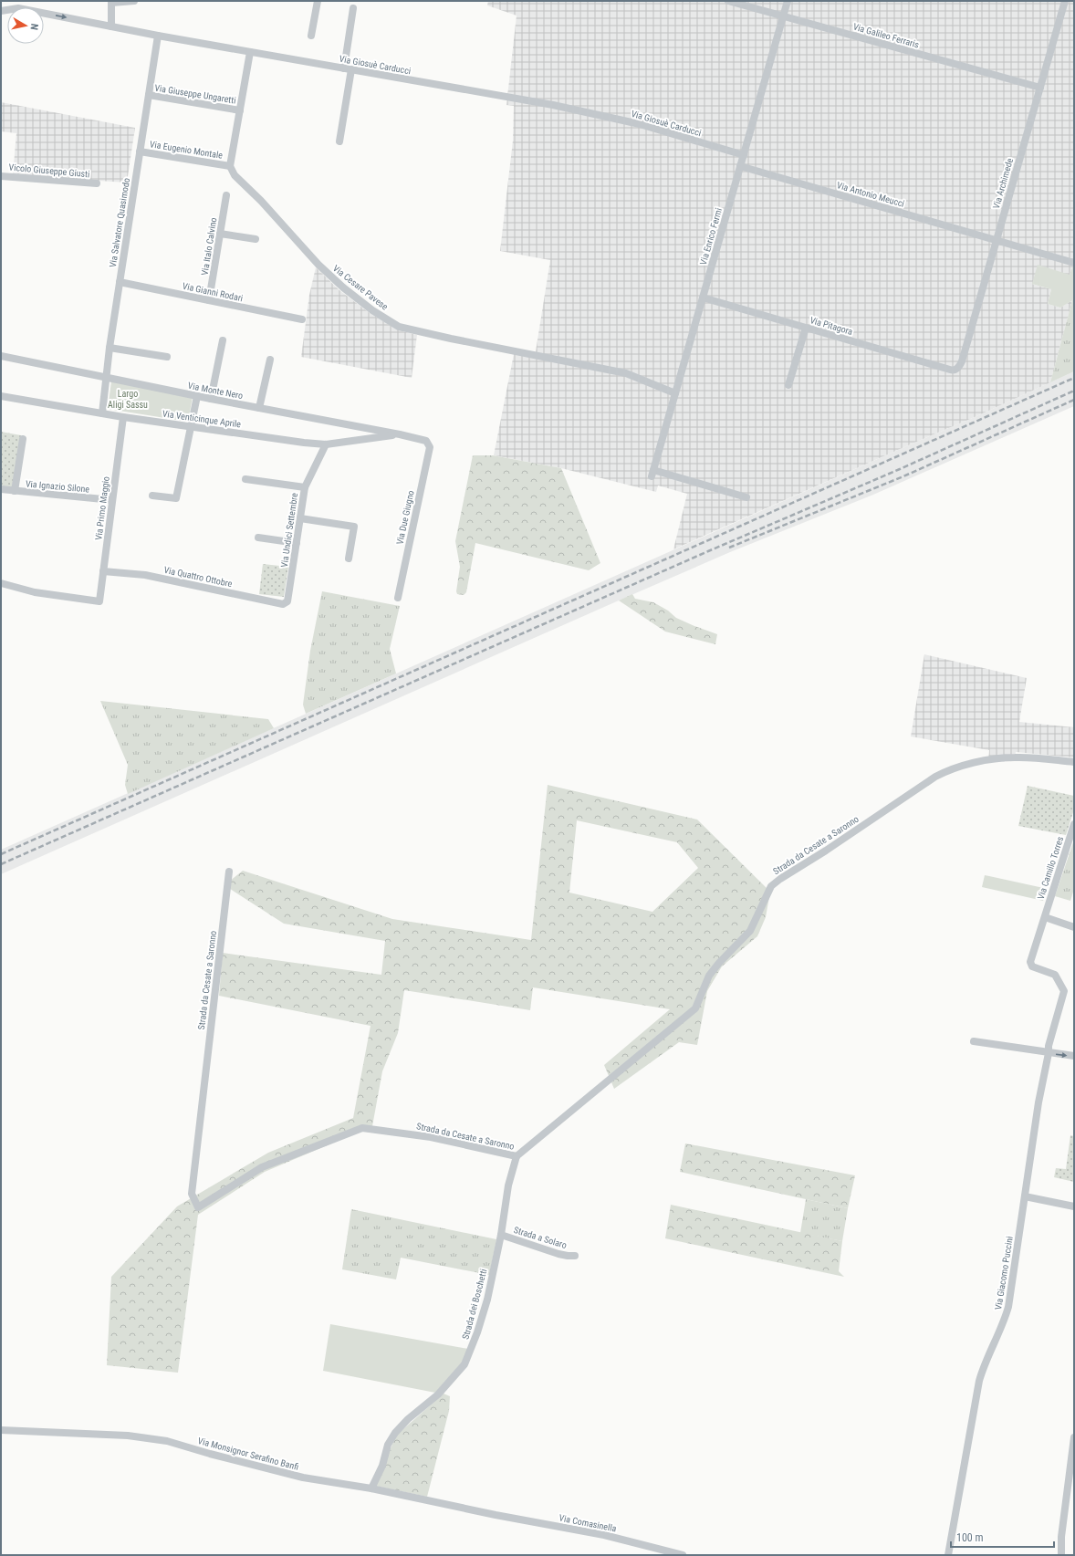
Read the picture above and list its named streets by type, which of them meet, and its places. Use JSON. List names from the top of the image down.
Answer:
{
  "streets": {
    "street": [
      "Via Galileo Ferraris",
      "Via Giosuè Carducci",
      "Via Giuseppe Ungaretti",
      "Via Eugenio Montale",
      "Vicolo Giuseppe Giusti",
      "Via Archimede",
      "Via Antonio Meucci",
      "Via Salvatore Quasimodo",
      "Via Enrico Fermi",
      "Via Italo Calvino",
      "Via Cesare Pavese",
      "Via Gianni Rodari",
      "Via Pitagora",
      "Via Monte Nero",
      "Via Venticinque Aprile",
      "Via Ignazio Silone",
      "Via Primo Maggio",
      "Via Due Giugno",
      "Via Undici Settembre",
      "Via Quattro Ottobre",
      "Strada da Cesate a Saronno",
      "Via Camillo Torres",
      "Strada a Solaro",
      "Via Giacomo Puccini",
      "Strada dei Boschetti",
      "Via Monsignor Serafino Banfi",
      "Via Comasinella"
    ]
  },
  "crossings": [
    ["Via Galileo Ferraris", "Via Archimede"],
    ["Via Galileo Ferraris", "Via Enrico Fermi"],
    ["Via Giosuè Carducci", "Via Salvatore Quasimodo"],
    ["Via Giosuè Carducci", "Via Enrico Fermi"],
    ["Via Giuseppe Ungaretti", "Via Salvatore Quasimodo"],
    ["Via Eugenio Montale", "Via Salvatore Quasimodo"],
    ["Via Eugenio Montale", "Via Cesare Pavese"],
    ["Via Archimede", "Via Antonio Meucci"],
    ["Via Archimede", "Via Pitagora"],
    ["Via Antonio Meucci", "Via Enrico Fermi"],
    ["Via Salvatore Quasimodo", "Via Gianni Rodari"],
    ["Via Salvatore Quasimodo", "Via Monte Nero"],
    ["Via Salvatore Quasimodo", "Via Venticinque Aprile"],
    ["Via Enrico Fermi", "Via Cesare Pavese"],
    ["Via Enrico Fermi", "Via Pitagora"],
    ["Via Italo Calvino", "Via Gianni Rodari"],
    ["Via Monte Nero", "Via Venticinque Aprile"],
    ["Via Monte Nero", "Via Due Giugno"],
    ["Via Venticinque Aprile", "Via Primo Maggio"],
    ["Via Venticinque Aprile", "Via Undici Settembre"],
    ["Via Ignazio Silone", "Via Primo Maggio"],
    ["Via Primo Maggio", "Via Quattro Ottobre"],
    ["Via Undici Settembre", "Via Quattro Ottobre"],
    ["Strada da Cesate a Saronno", "Strada dei Boschetti"],
    ["Via Camillo Torres", "Via Giacomo Puccini"],
    ["Strada a Solaro", "Strada dei Boschetti"],
    ["Strada dei Boschetti", "Via Monsignor Serafino Banfi"],
    ["Via Monsignor Serafino Banfi", "Via Comasinella"]
  ],
  "parks": ["Largo Aligi Sassu"],
  "scale_bar": "100 m",
  "north": "right"
}
